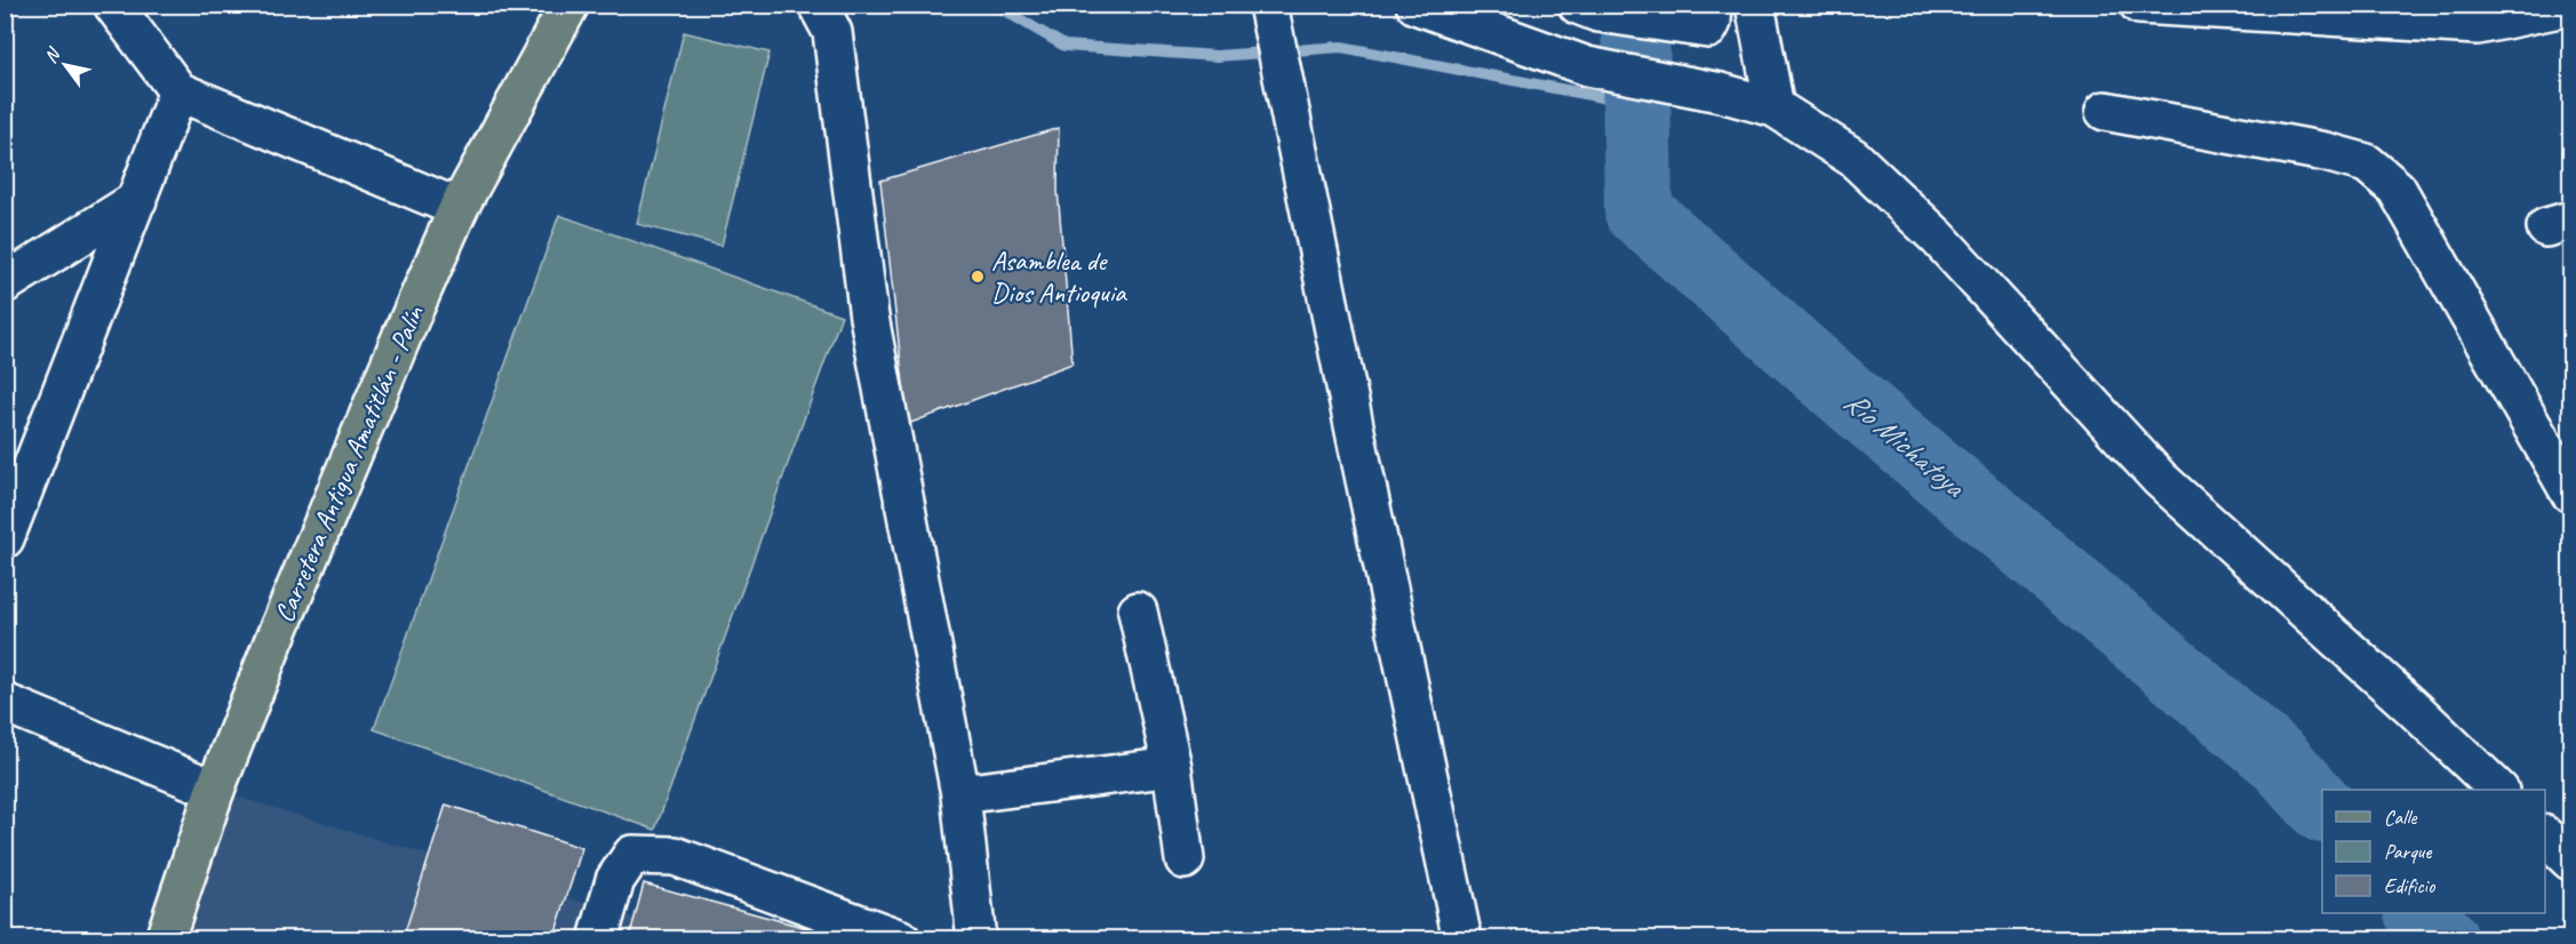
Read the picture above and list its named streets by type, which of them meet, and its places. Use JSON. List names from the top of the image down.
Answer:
{
  "streets": {
    "main road": ["Carretera Antigua Amatitlán - Palín"]
  },
  "water": ["Río Michatoya"],
  "places": ["Asamblea de Dios Antioquia"],
  "legend": ["Calle", "Parque", "Edificio"],
  "north": "top left"
}
